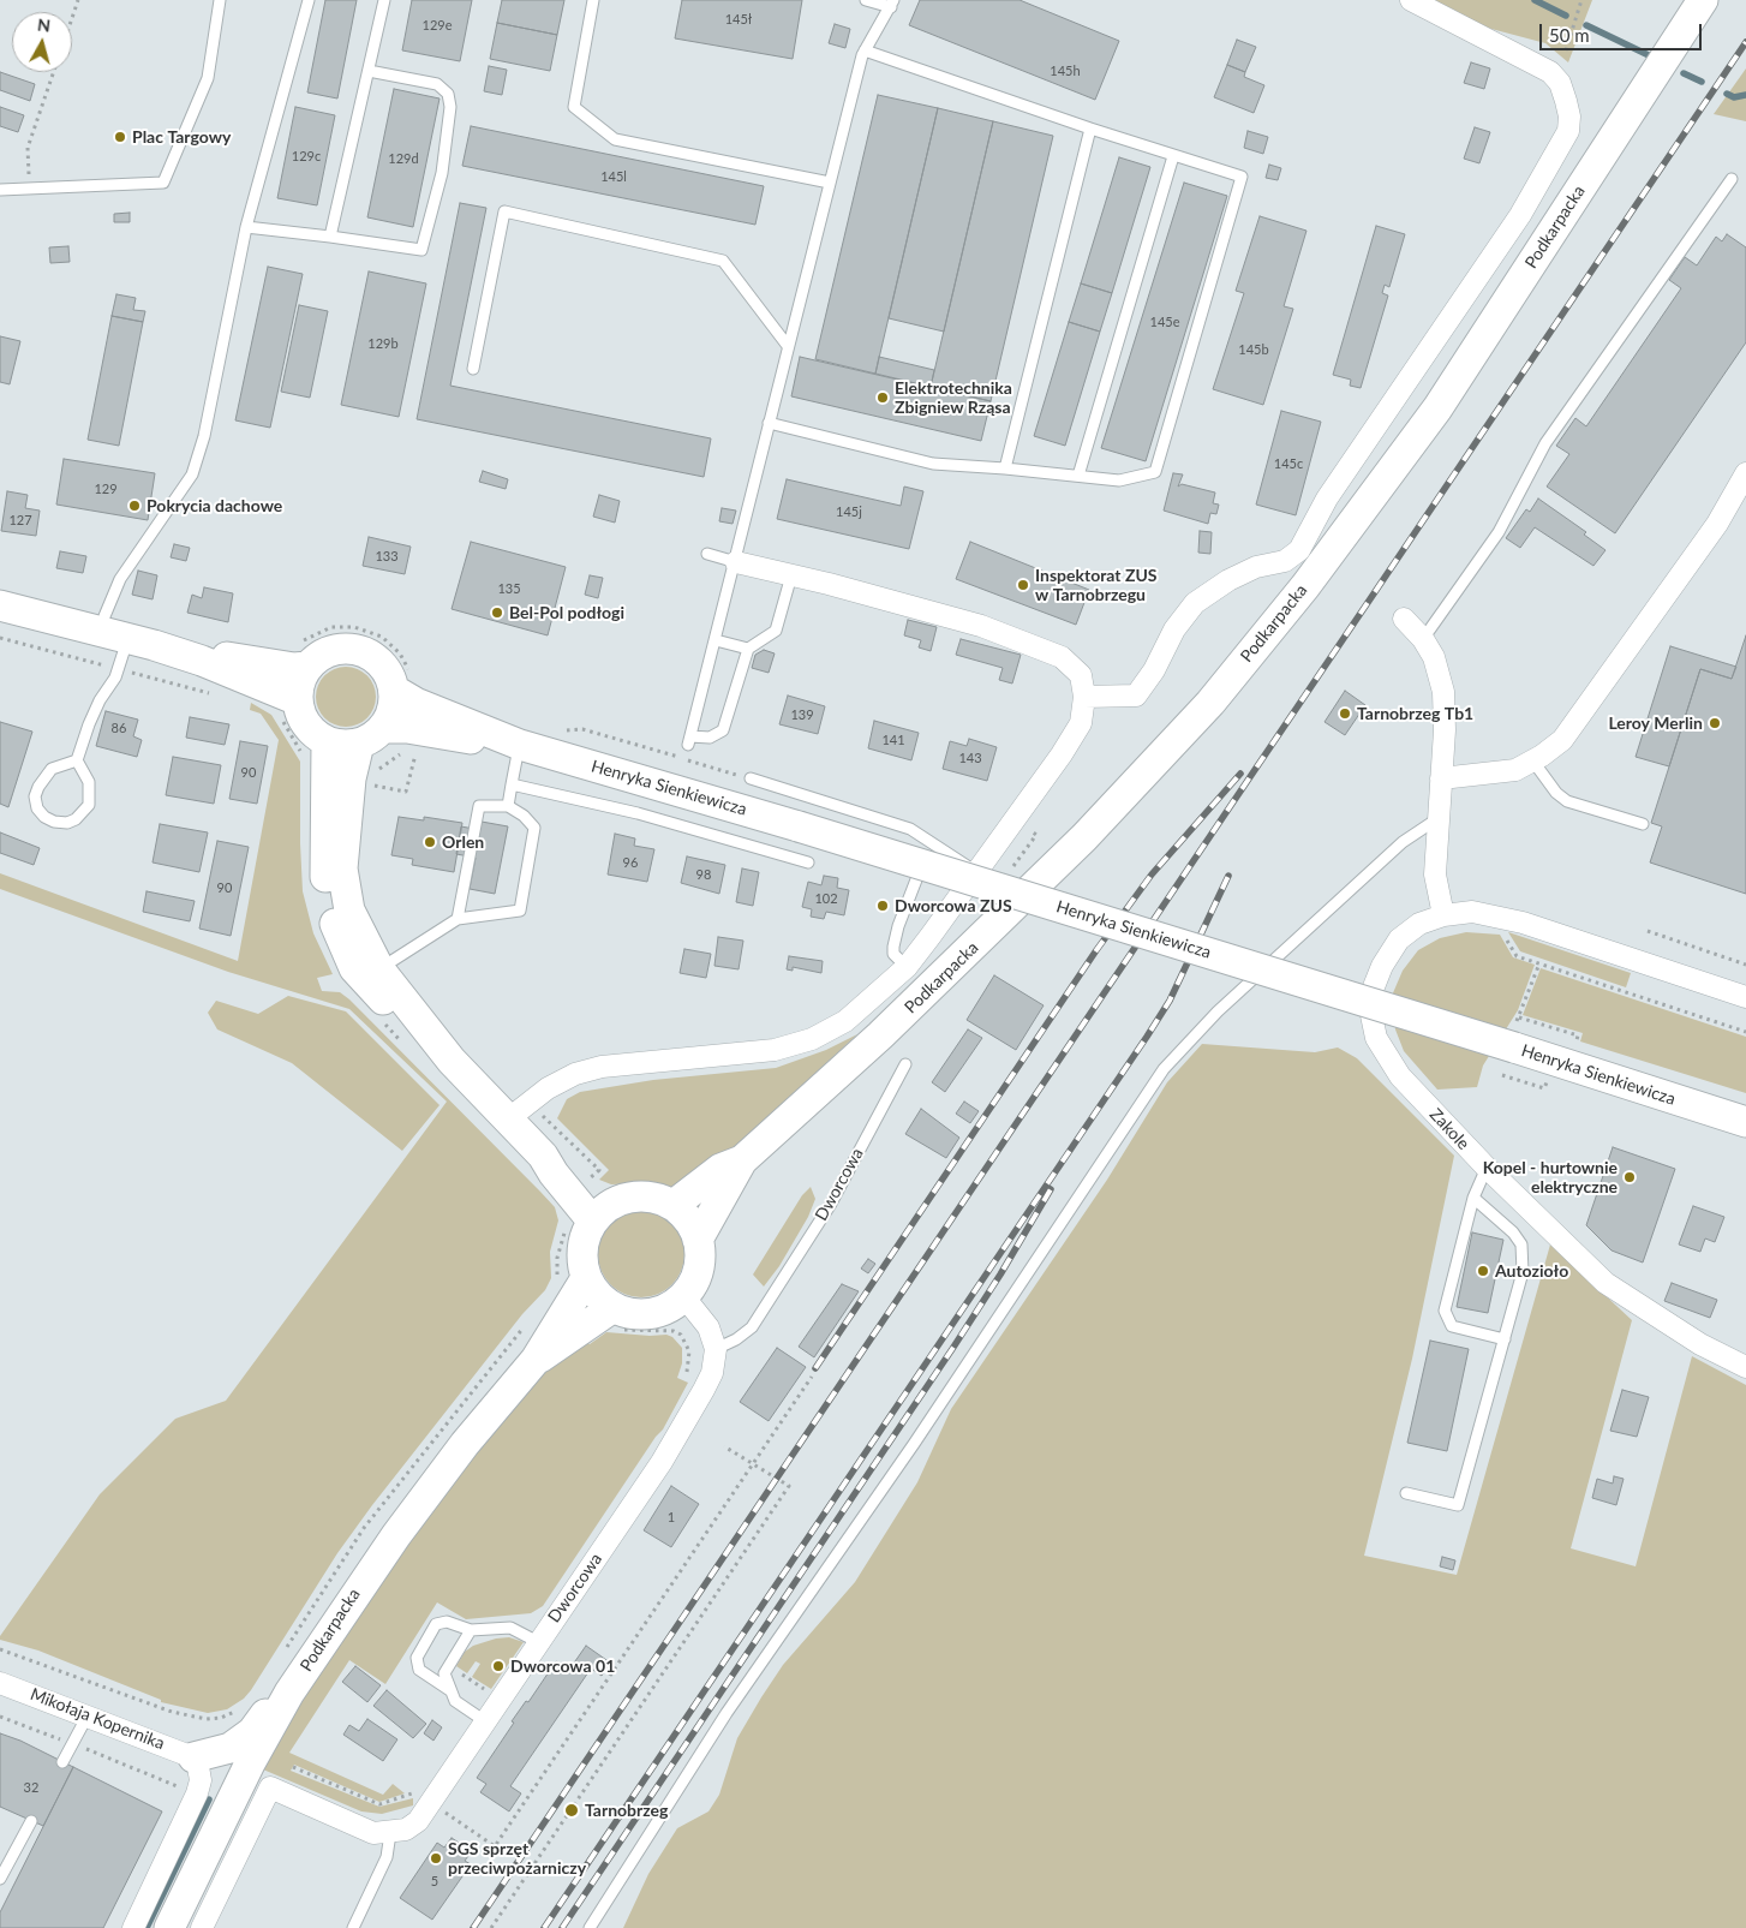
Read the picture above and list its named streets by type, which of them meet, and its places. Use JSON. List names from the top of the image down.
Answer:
{
  "streets": {
    "main road": ["Podkarpacka", "Henryka Sienkiewicza"],
    "street": ["Zakole", "Dworcowa", "Mikołaja Kopernika"]
  },
  "places": [
    "Plac Targowy",
    "Elektrotechnika Zbigniew Rząsa",
    "Pokrycia dachowe",
    "Inspektorat ZUS w Tarnobrzegu",
    "Bel-Pol podłogi",
    "Tarnobrzeg Tb1",
    "Leroy Merlin",
    "Orlen",
    "Dworcowa ZUS",
    "Kopel - hurtownie elektryczne",
    "Autozioło",
    "Dworcowa 01",
    "Tarnobrzeg",
    "SGS sprzęt przeciwpożarniczy"
  ],
  "house_numbers": [
    "145ł",
    "129e",
    "145h",
    "129c",
    "129d",
    "145l",
    "145e",
    "129b",
    "145b",
    "145c",
    "129",
    "145j",
    "127",
    "133",
    "135",
    "139",
    "86",
    "141",
    "143",
    "90",
    "96",
    "98",
    "90",
    "102",
    "1",
    "32",
    "5"
  ],
  "scale_bar": "50 m",
  "north": "top"
}
